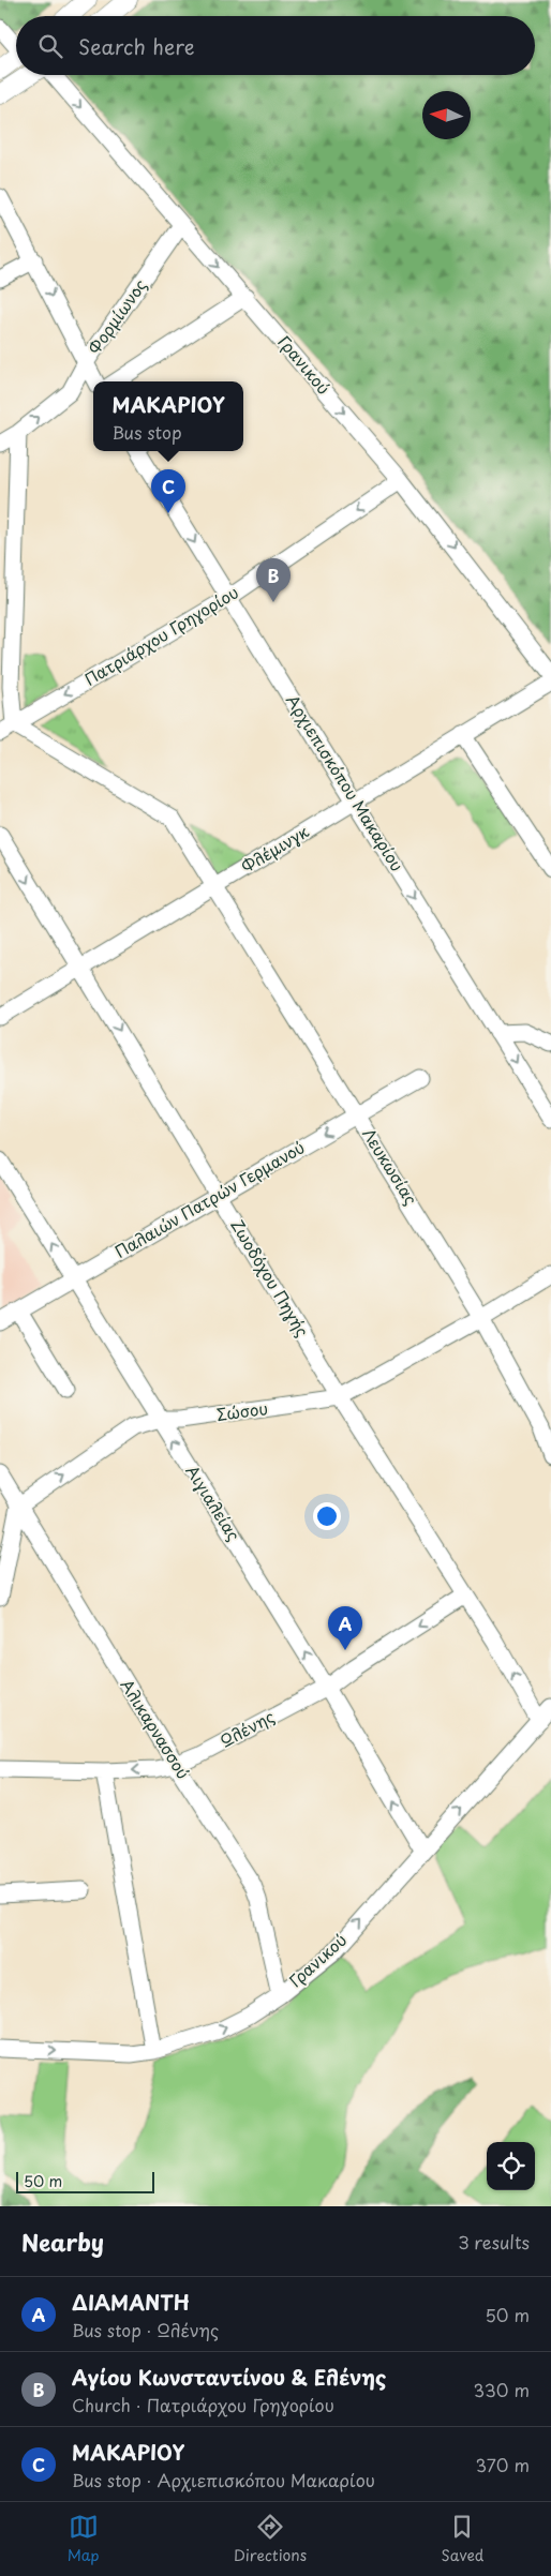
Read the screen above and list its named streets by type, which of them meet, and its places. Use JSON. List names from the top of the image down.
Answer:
{
  "streets": {
    "street": [
      "Φορμίωνος",
      "Γρανικού",
      "Πατριάρχου Γρηγορίου",
      "Αρχιεπισκόπου Μακαρίου",
      "Φλέμινγκ",
      "Λευκωσίας",
      "Παλαιών Πατρών Γερμανού",
      "Ζωοδόχου Πηγής",
      "Σώσου",
      "Αιγιαλείας",
      "Αλικαρνασσού",
      "Ωλένης"
    ]
  },
  "crossings": [
    ["Φορμίωνος", "Γρανικού"],
    ["Γρανικού", "Πατριάρχου Γρηγορίου"],
    ["Γρανικού", "Ζωοδόχου Πηγής"],
    ["Γρανικού", "Αιγιαλείας"],
    ["Γρανικού", "Αλικαρνασσού"],
    ["Πατριάρχου Γρηγορίου", "Αρχιεπισκόπου Μακαρίου"],
    ["Πατριάρχου Γρηγορίου", "Λευκωσίας"],
    ["Αρχιεπισκόπου Μακαρίου", "Φλέμινγκ"],
    ["Φλέμινγκ", "Λευκωσίας"],
    ["Φλέμινγκ", "Ζωοδόχου Πηγής"],
    ["Λευκωσίας", "Παλαιών Πατρών Γερμανού"],
    ["Λευκωσίας", "Σώσου"],
    ["Παλαιών Πατρών Γερμανού", "Ζωοδόχου Πηγής"],
    ["Παλαιών Πατρών Γερμανού", "Αιγιαλείας"],
    ["Ζωοδόχου Πηγής", "Σώσου"],
    ["Ζωοδόχου Πηγής", "Ωλένης"],
    ["Σώσου", "Αιγιαλείας"],
    ["Σώσου", "Αλικαρνασσού"],
    ["Αιγιαλείας", "Ωλένης"],
    ["Αλικαρνασσού", "Ωλένης"]
  ],
  "one_way": [
    "Πατριάρχου Γρηγορίου",
    "Αρχιεπισκόπου Μακαρίου",
    "Αιγιαλείας",
    "Ωλένης"
  ],
  "scale_bar": "50 m",
  "north": "left",
  "page": {
    "search": "Search here",
    "popup": ["ΜΑΚΑΡΙΟΥ", "Bus stop"],
    "pins": ["C", "B", "A"],
    "scale": "50 m",
    "heading": ["Nearby", "3 results"],
    "list": [
      {
        "mark": "A",
        "name": "ΔΙΑΜΑΝΤΗ",
        "note": "Bus stop · Ωλένης",
        "value": "50 m"
      },
      {
        "mark": "B",
        "name": "Αγίου Κωνσταντίνου & Ελένης",
        "note": "Church · Πατριάρχου Γρηγορίου",
        "value": "330 m"
      },
      {
        "mark": "C",
        "name": "ΜΑΚΑΡΙΟΥ",
        "note": "Bus stop · Αρχιεπισκόπου Μακαρίου",
        "value": "370 m"
      }
    ],
    "nav": ["Map", "Directions", "Saved"]
  }
}
